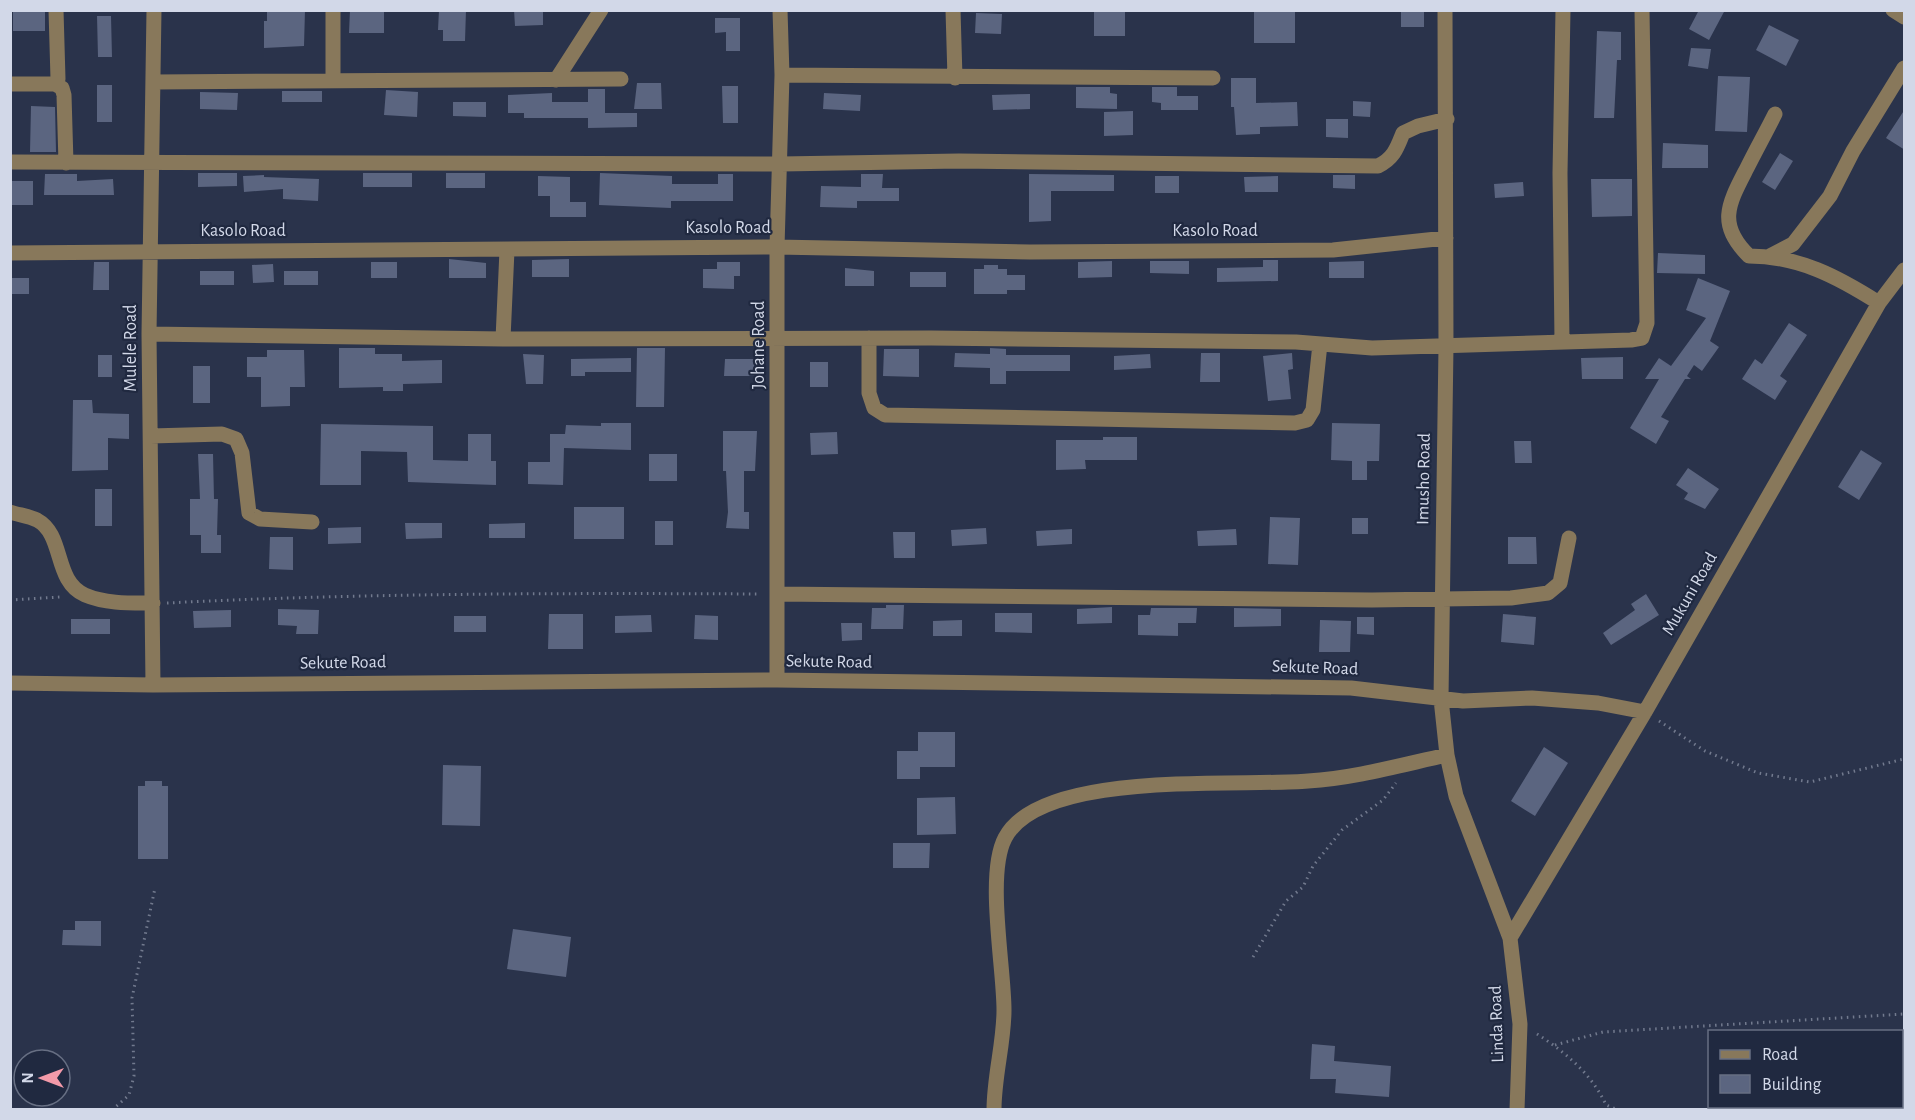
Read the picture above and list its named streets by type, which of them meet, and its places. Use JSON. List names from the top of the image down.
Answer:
{
  "streets": {
    "street": [
      "Kasolo Road",
      "Johane Road",
      "Mulele Road",
      "Imusho Road",
      "Mukuni Road",
      "Sekute Road",
      "Linda Road"
    ]
  },
  "crossings": [
    ["Kasolo Road", "Johane Road"],
    ["Kasolo Road", "Mulele Road"],
    ["Kasolo Road", "Imusho Road"],
    ["Johane Road", "Sekute Road"],
    ["Mulele Road", "Sekute Road"],
    ["Imusho Road", "Mukuni Road"],
    ["Imusho Road", "Sekute Road"],
    ["Imusho Road", "Linda Road"],
    ["Mukuni Road", "Sekute Road"],
    ["Mukuni Road", "Linda Road"]
  ],
  "legend": ["Road", "Building"],
  "north": "left"
}
